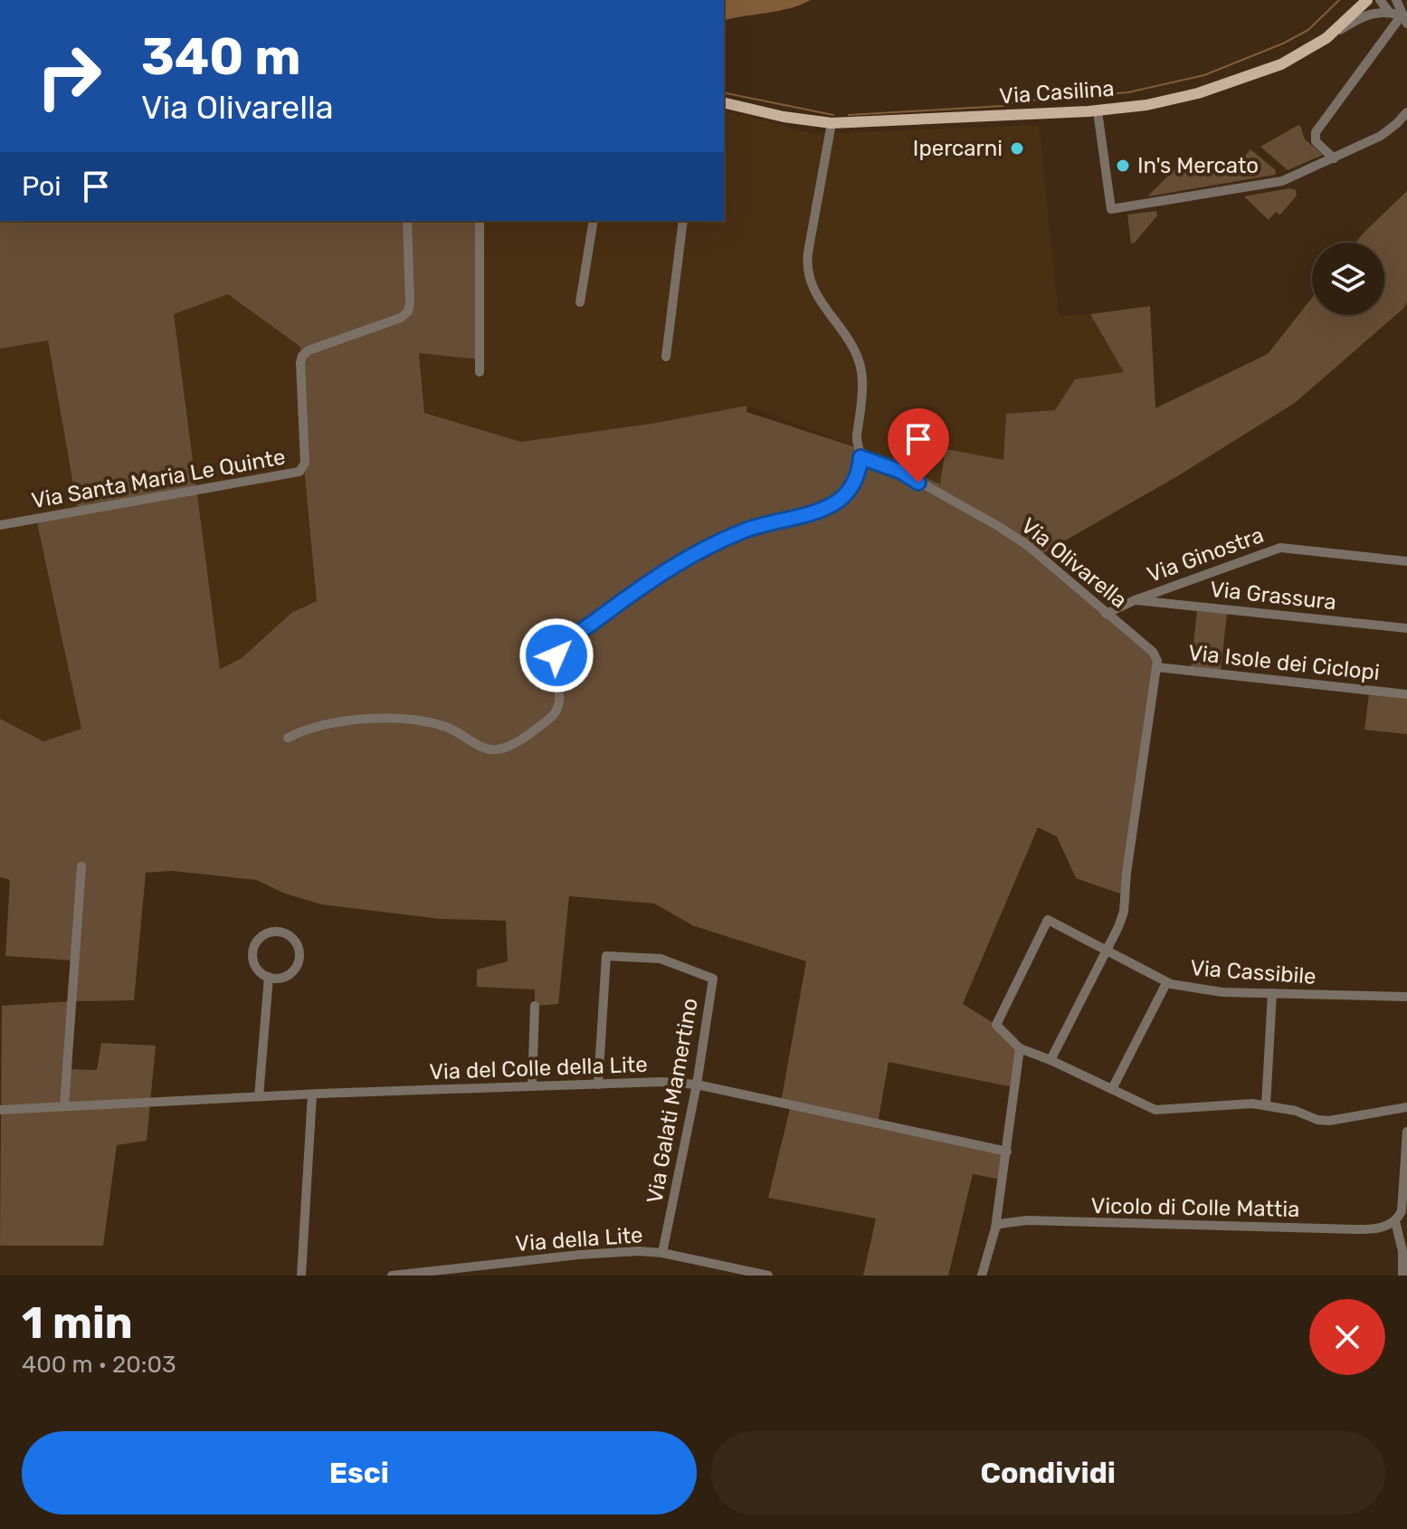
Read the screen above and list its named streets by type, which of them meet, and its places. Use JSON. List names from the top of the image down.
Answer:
{
  "streets": {
    "main road": ["Via Casilina"],
    "street": [
      "Via Santa Maria Le Quinte",
      "Via Ginostra",
      "Via Olivarella",
      "Via Grassura",
      "Via Isole dei Ciclopi",
      "Via Cassibile",
      "Via del Colle della Lite",
      "Via Galati Mamertino",
      "Vicolo di Colle Mattia",
      "Via della Lite"
    ]
  },
  "crossings": [
    ["Via Ginostra", "Via Olivarella"],
    ["Via Ginostra", "Via Grassura"],
    ["Via Olivarella", "Via Isole dei Ciclopi"],
    ["Via del Colle della Lite", "Via Galati Mamertino"],
    ["Via Galati Mamertino", "Via della Lite"]
  ],
  "places": ["Ipercarni", "In's Mercato"],
  "page": {
    "turn": ["340 m", "Via Olivarella"],
    "then": "Poi",
    "heading": ["1 min", "400 m · 20:03"],
    "buttons": ["Esci", "Condividi"]
  }
}
